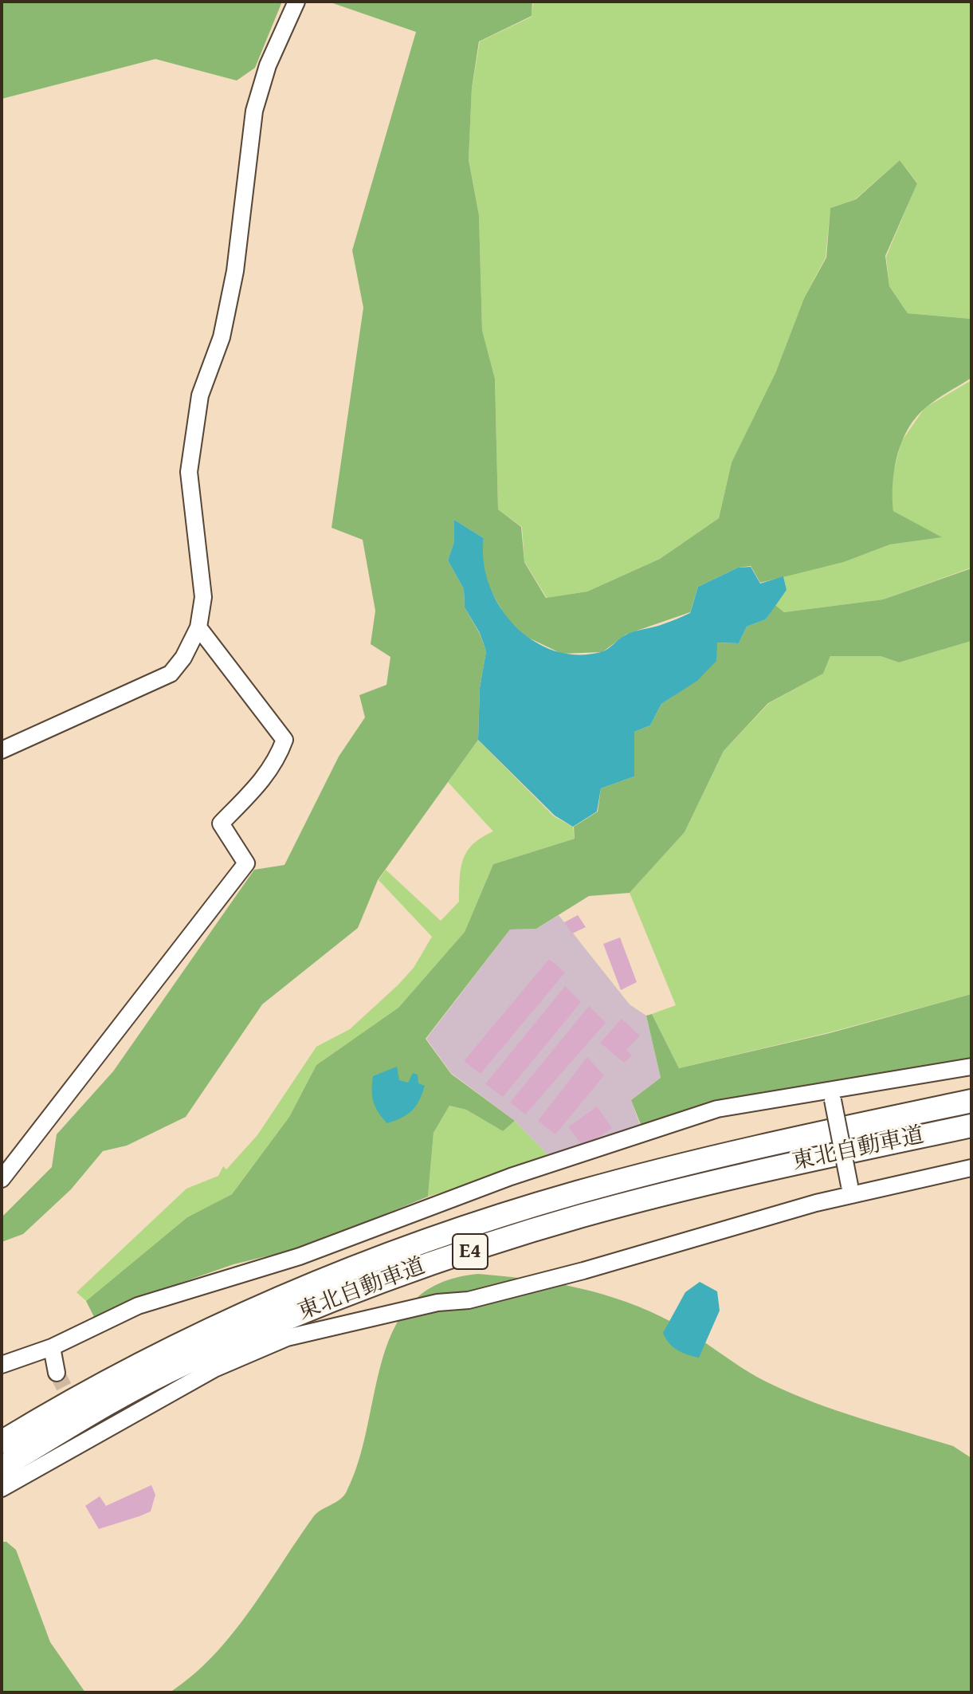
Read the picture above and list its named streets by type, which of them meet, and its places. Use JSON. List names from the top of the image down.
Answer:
{
  "streets": {
    "highway": ["東北自動車道", "E4"]
  }
}
